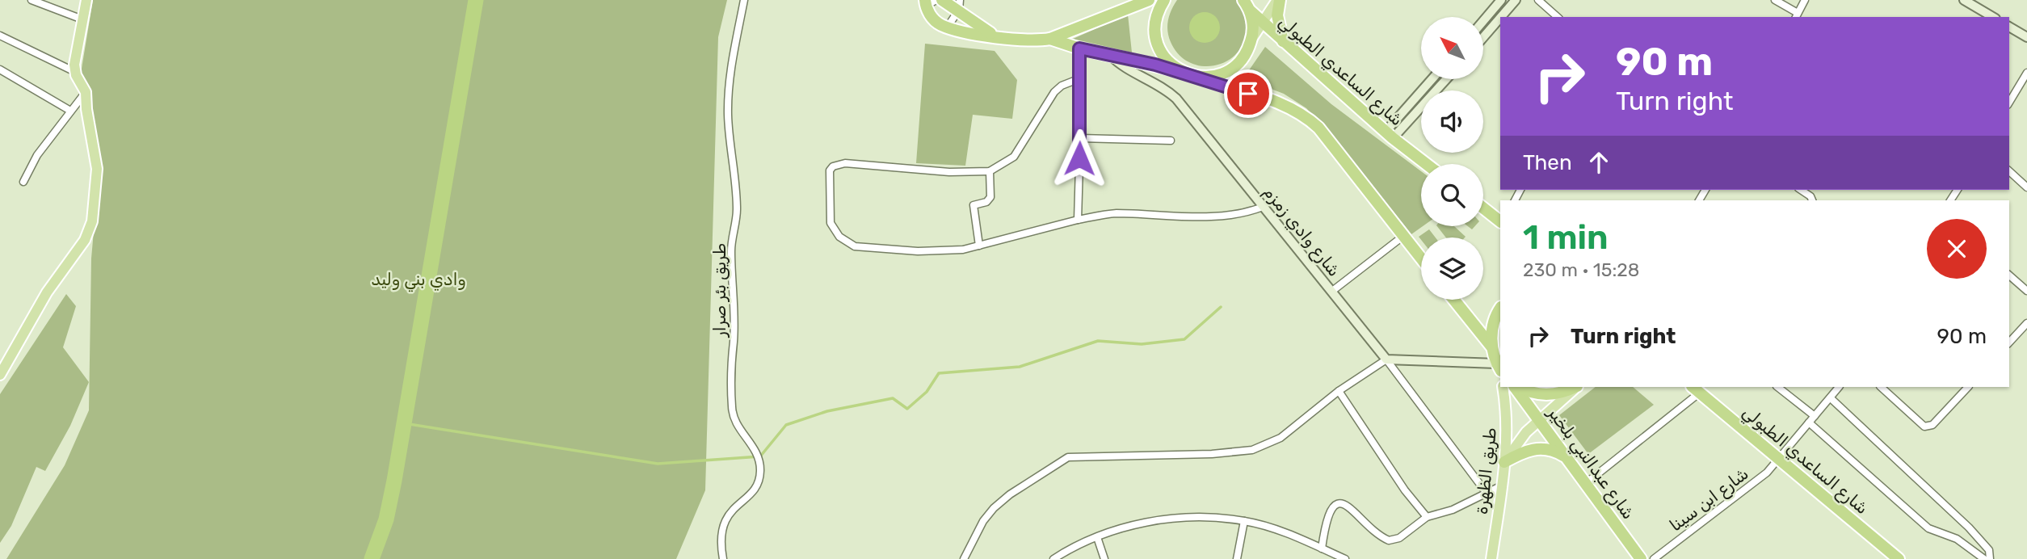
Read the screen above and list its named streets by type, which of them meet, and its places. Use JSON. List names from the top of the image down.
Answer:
{
  "streets": {
    "highway": ["شارع الساعدي الطبولي", "شارع عبدالنبي بلخير"],
    "main road": ["شارع وادي زمزم", "طريق الظهرة"],
    "street": ["طريق بئر صرار", "شارع ابن سينا"]
  },
  "crossings": [
    ["شارع الساعدي الطبولي", "شارع ابن سينا"]
  ],
  "parks": ["وادي بني وليد"],
  "north": "top left",
  "page": {
    "turn": ["90 m", "Turn right"],
    "then": "Then",
    "heading": ["1 min", "230 m · 15:28"],
    "list": [
      {
        "name": "Turn right",
        "value": "90 m"
      }
    ]
  }
}
